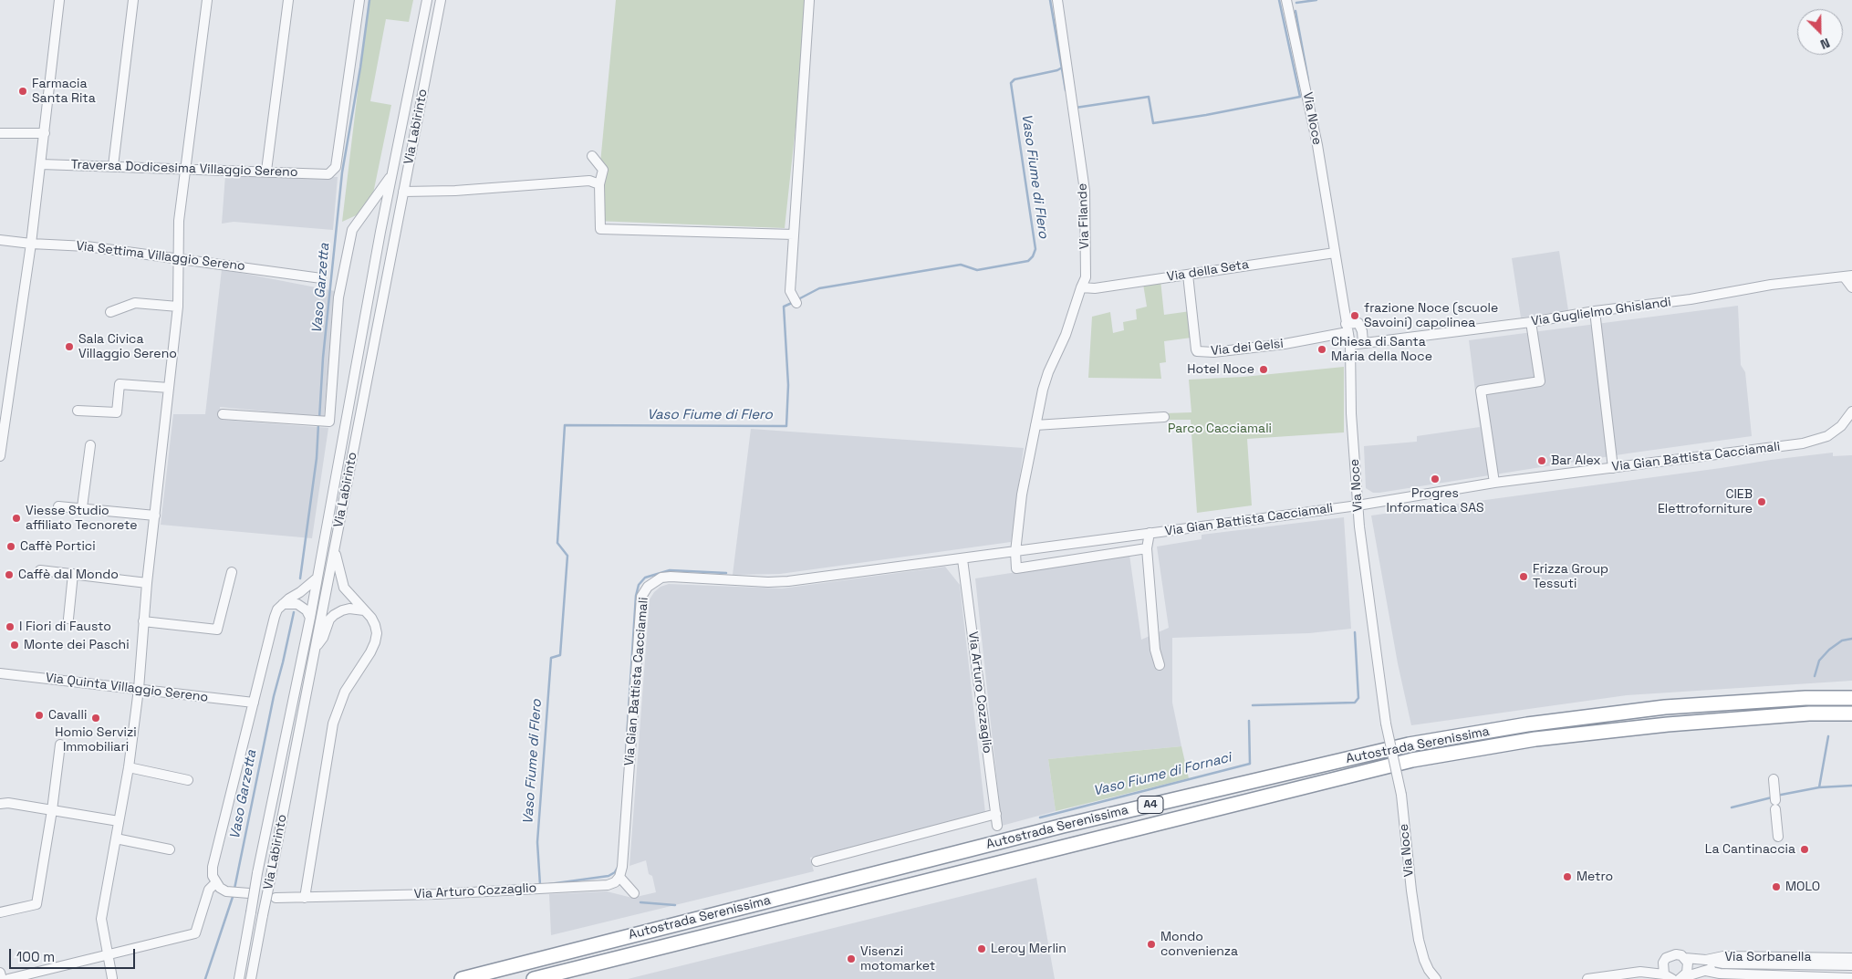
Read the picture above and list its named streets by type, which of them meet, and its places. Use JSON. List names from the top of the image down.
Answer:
{
  "streets": {
    "highway": ["Autostrada Serenissima", "A4"],
    "street": [
      "Via Noce",
      "Via Labirinto",
      "Traversa Dodicesima Villaggio Sereno",
      "Via Filande",
      "Via Settima Villaggio Sereno",
      "Via della Seta",
      "Via Guglielmo Ghislandi",
      "Via dei Gelsi",
      "Via Gian Battista Cacciamali",
      "Via Quinta Villaggio Sereno",
      "Via Arturo Cozzaglio",
      "Via Sorbanella"
    ]
  },
  "crossings": [
    ["Via Noce", "Via della Seta"],
    ["Via Noce", "Via Guglielmo Ghislandi"],
    ["Via Noce", "Via dei Gelsi"],
    ["Via Noce", "Via Gian Battista Cacciamali"],
    ["Via Filande", "Via della Seta"],
    ["Via Filande", "Via Gian Battista Cacciamali"],
    ["Via della Seta", "Via dei Gelsi"],
    ["Via Gian Battista Cacciamali", "Via Arturo Cozzaglio"]
  ],
  "water": ["Vaso Fiume di Flero", "Vaso Garzetta", "Vaso Fiume di Fornaci"],
  "parks": ["Parco Cacciamali"],
  "places": [
    "Farmacia Santa Rita",
    "frazione Noce (scuole Savoini) capolinea",
    "Sala Civica Villaggio Sereno",
    "Chiesa di Santa Maria della Noce",
    "Hotel Noce",
    "Bar Alex",
    "Progres Informatica SAS",
    "CIEB Elettroforniture",
    "Viesse Studio affiliato Tecnorete",
    "Caffè Portici",
    "Caffè dal Mondo",
    "Frizza Group Tessuti",
    "I Fiori di Fausto",
    "Monte dei Paschi",
    "Cavalli",
    "Homio Servizi Immobiliari",
    "La Cantinaccia",
    "Metro",
    "MOLO",
    "Mondo convenienza",
    "Leroy Merlin",
    "Visenzi motomarket"
  ],
  "scale_bar": "100 m",
  "north": "bottom right"
}
